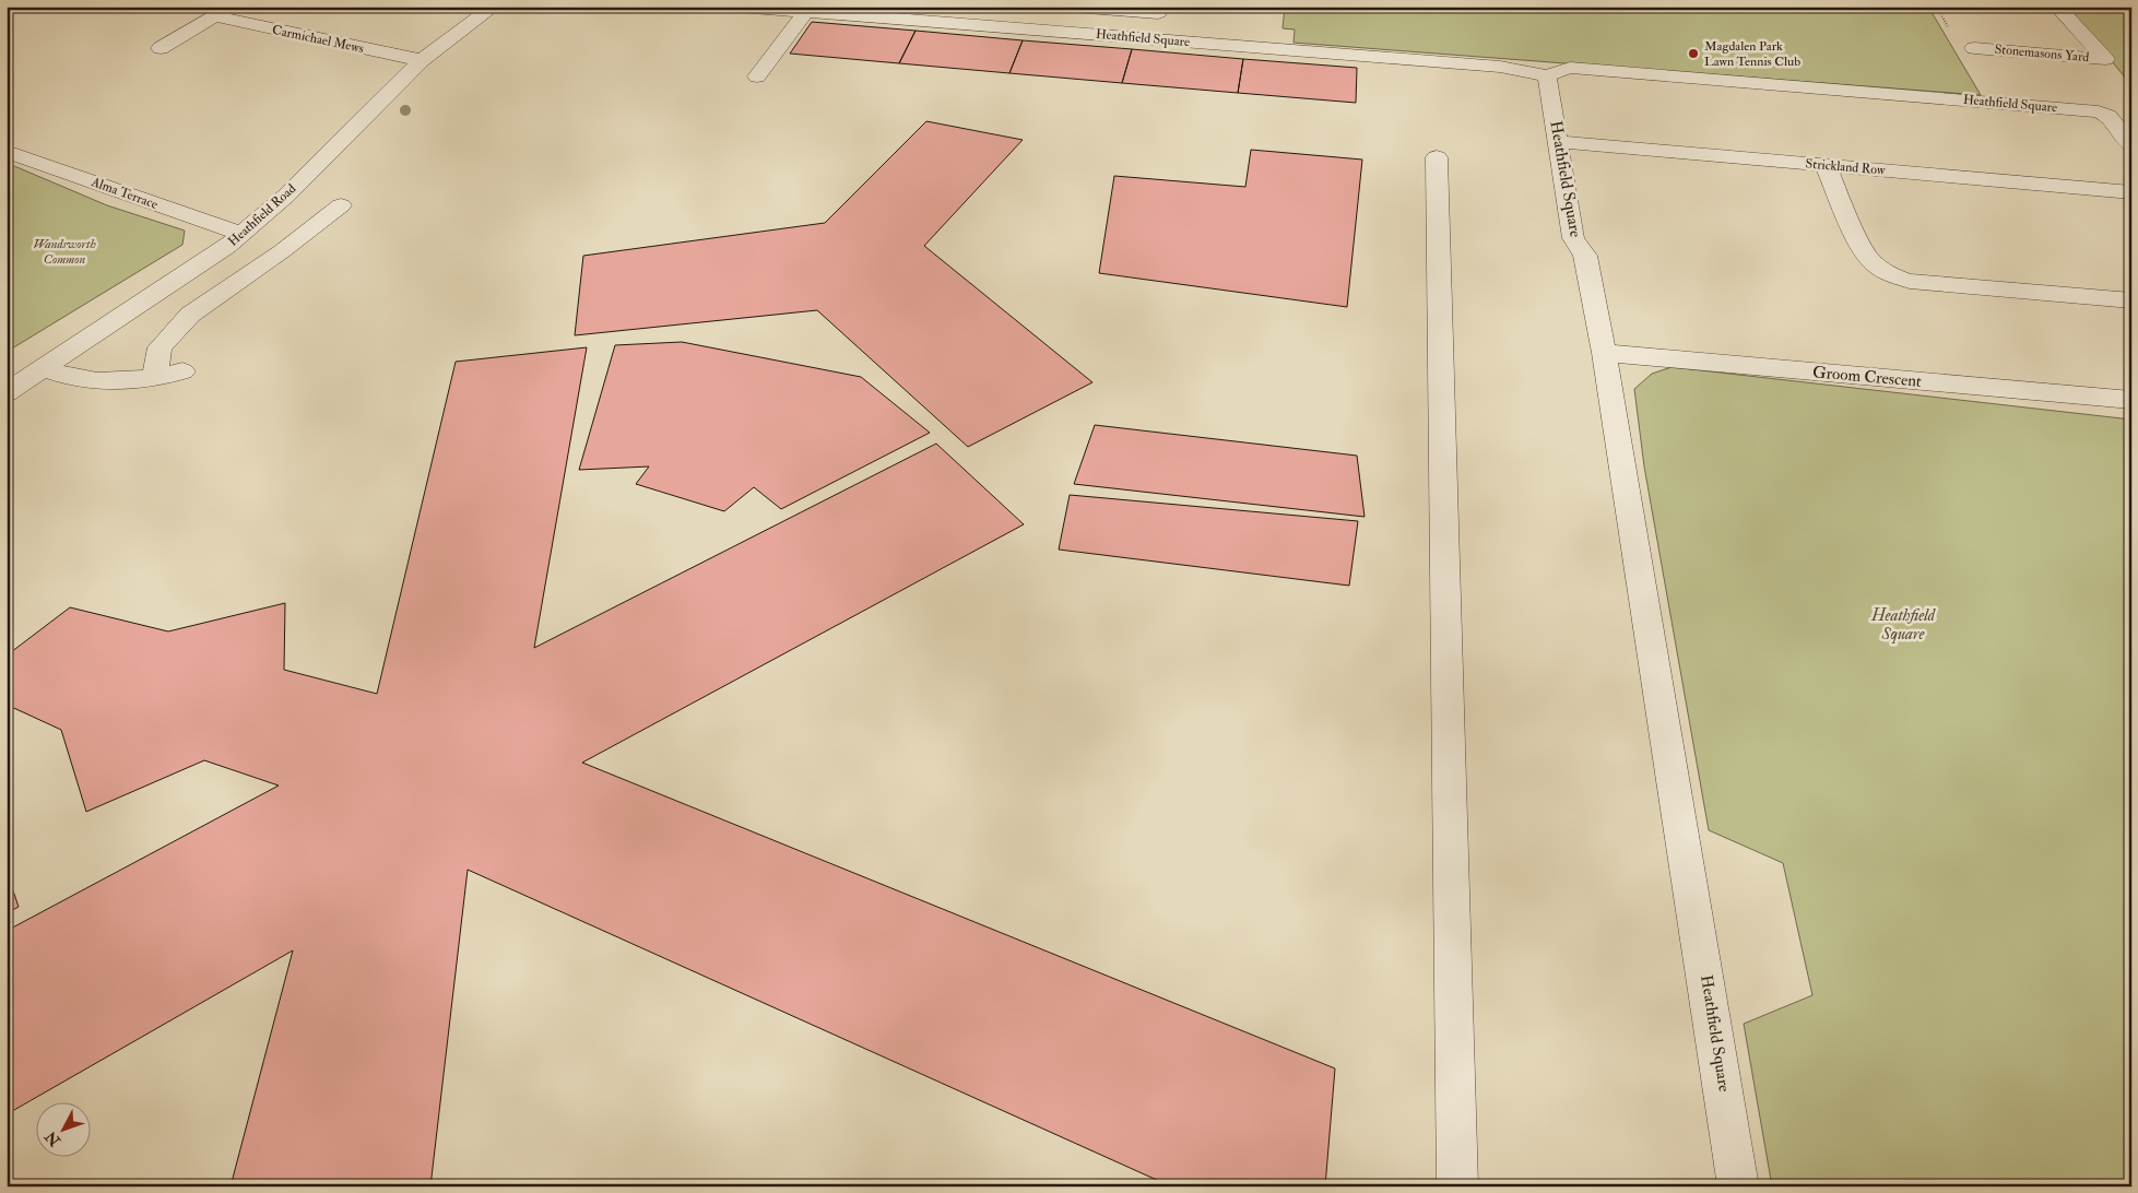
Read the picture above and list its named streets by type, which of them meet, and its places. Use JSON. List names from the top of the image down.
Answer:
{
  "streets": {
    "street": [
      "Heathfield Square",
      "Carmichael Mews",
      "Stonemasons Yard",
      "Strickland Row",
      "Alma Terrace",
      "Heathfield Road",
      "Groom Crescent"
    ]
  },
  "crossings": [
    ["Heathfield Square", "Strickland Row"],
    ["Heathfield Square", "Groom Crescent"],
    ["Carmichael Mews", "Heathfield Road"],
    ["Alma Terrace", "Heathfield Road"]
  ],
  "parks": ["Wandsworth Common", "Heathfield Square"],
  "places": ["Magdalen Park Lawn Tennis Club"],
  "north": "bottom left"
}
